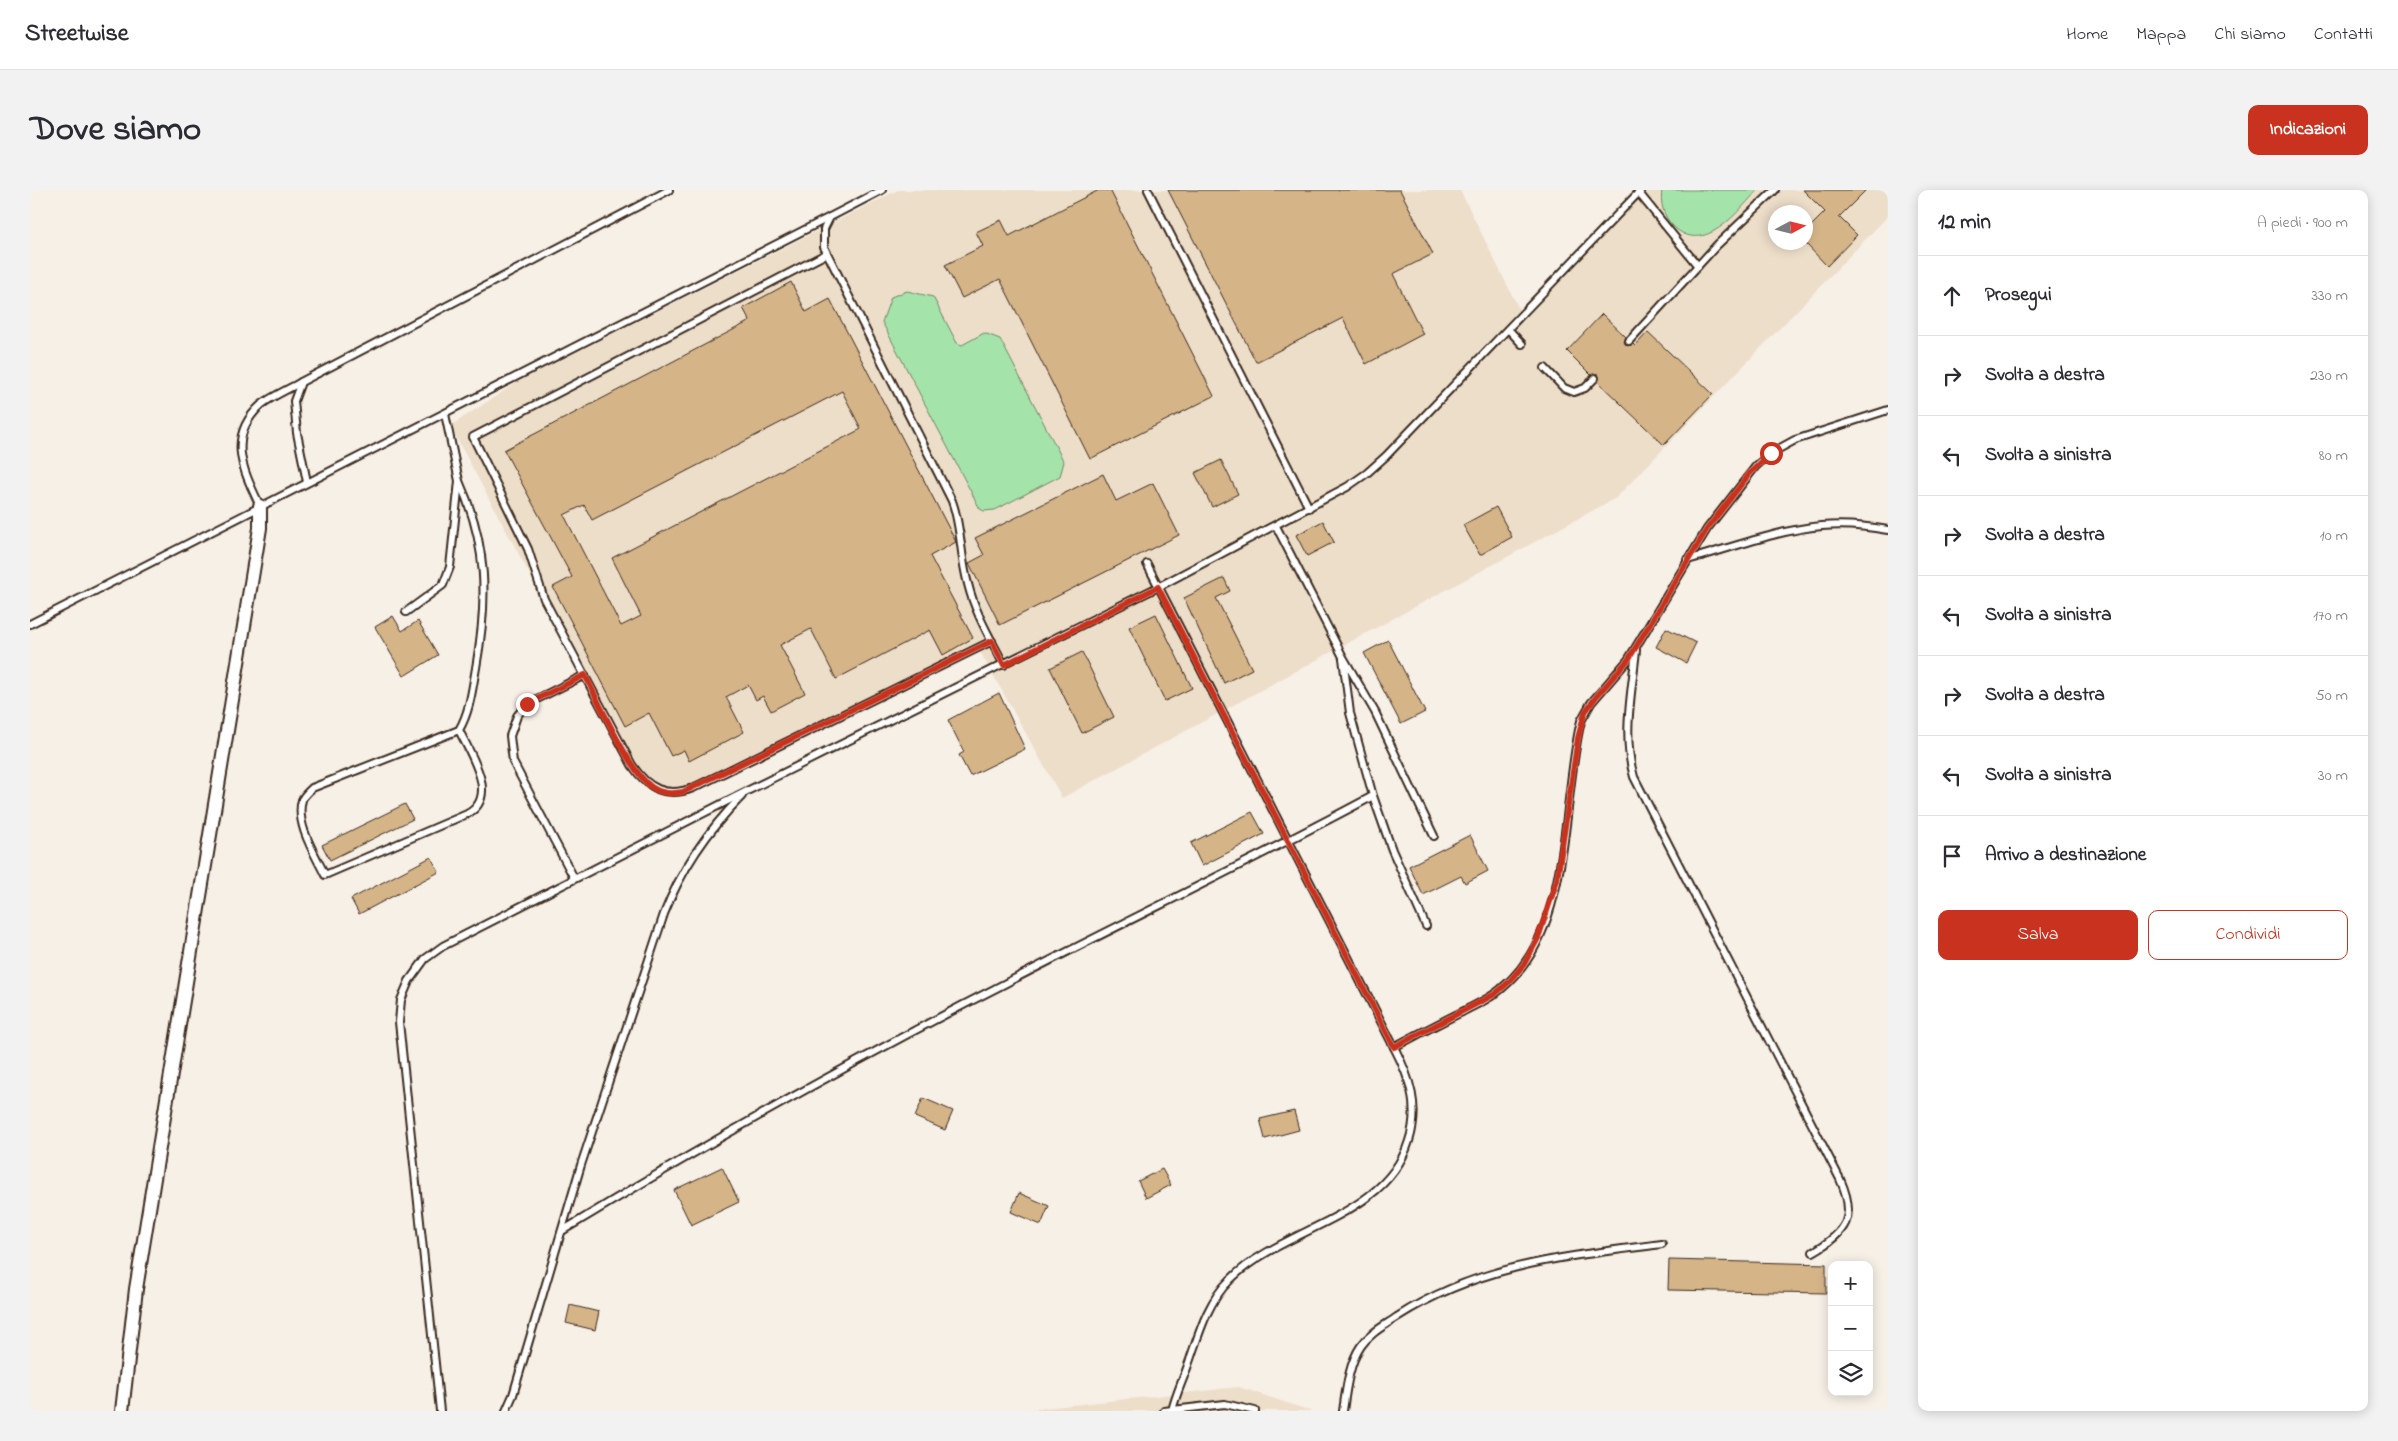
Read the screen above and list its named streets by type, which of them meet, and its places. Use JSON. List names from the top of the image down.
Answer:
{
  "north": "right",
  "page": {
    "header": "Streetwise",
    "nav": [
      "Home",
      "Mappa",
      "Chi siamo",
      "Contatti"
    ],
    "title": "Dove siamo",
    "buttons": [
      "Indicazioni",
      ["Salva", "Condividi"]
    ],
    "heading": ["12 min", "A piedi · 900 m"],
    "list": [
      ["Prosegui", "330 m"],
      ["Svolta a destra", "230 m"],
      ["Svolta a sinistra", "80 m"],
      ["Svolta a destra", "10 m"],
      ["Svolta a sinistra", "170 m"],
      ["Svolta a destra", "50 m"],
      ["Svolta a sinistra", "30 m"],
      "Arrivo a destinazione"
    ],
    "map_buttons": ["+", "−"]
  }
}
